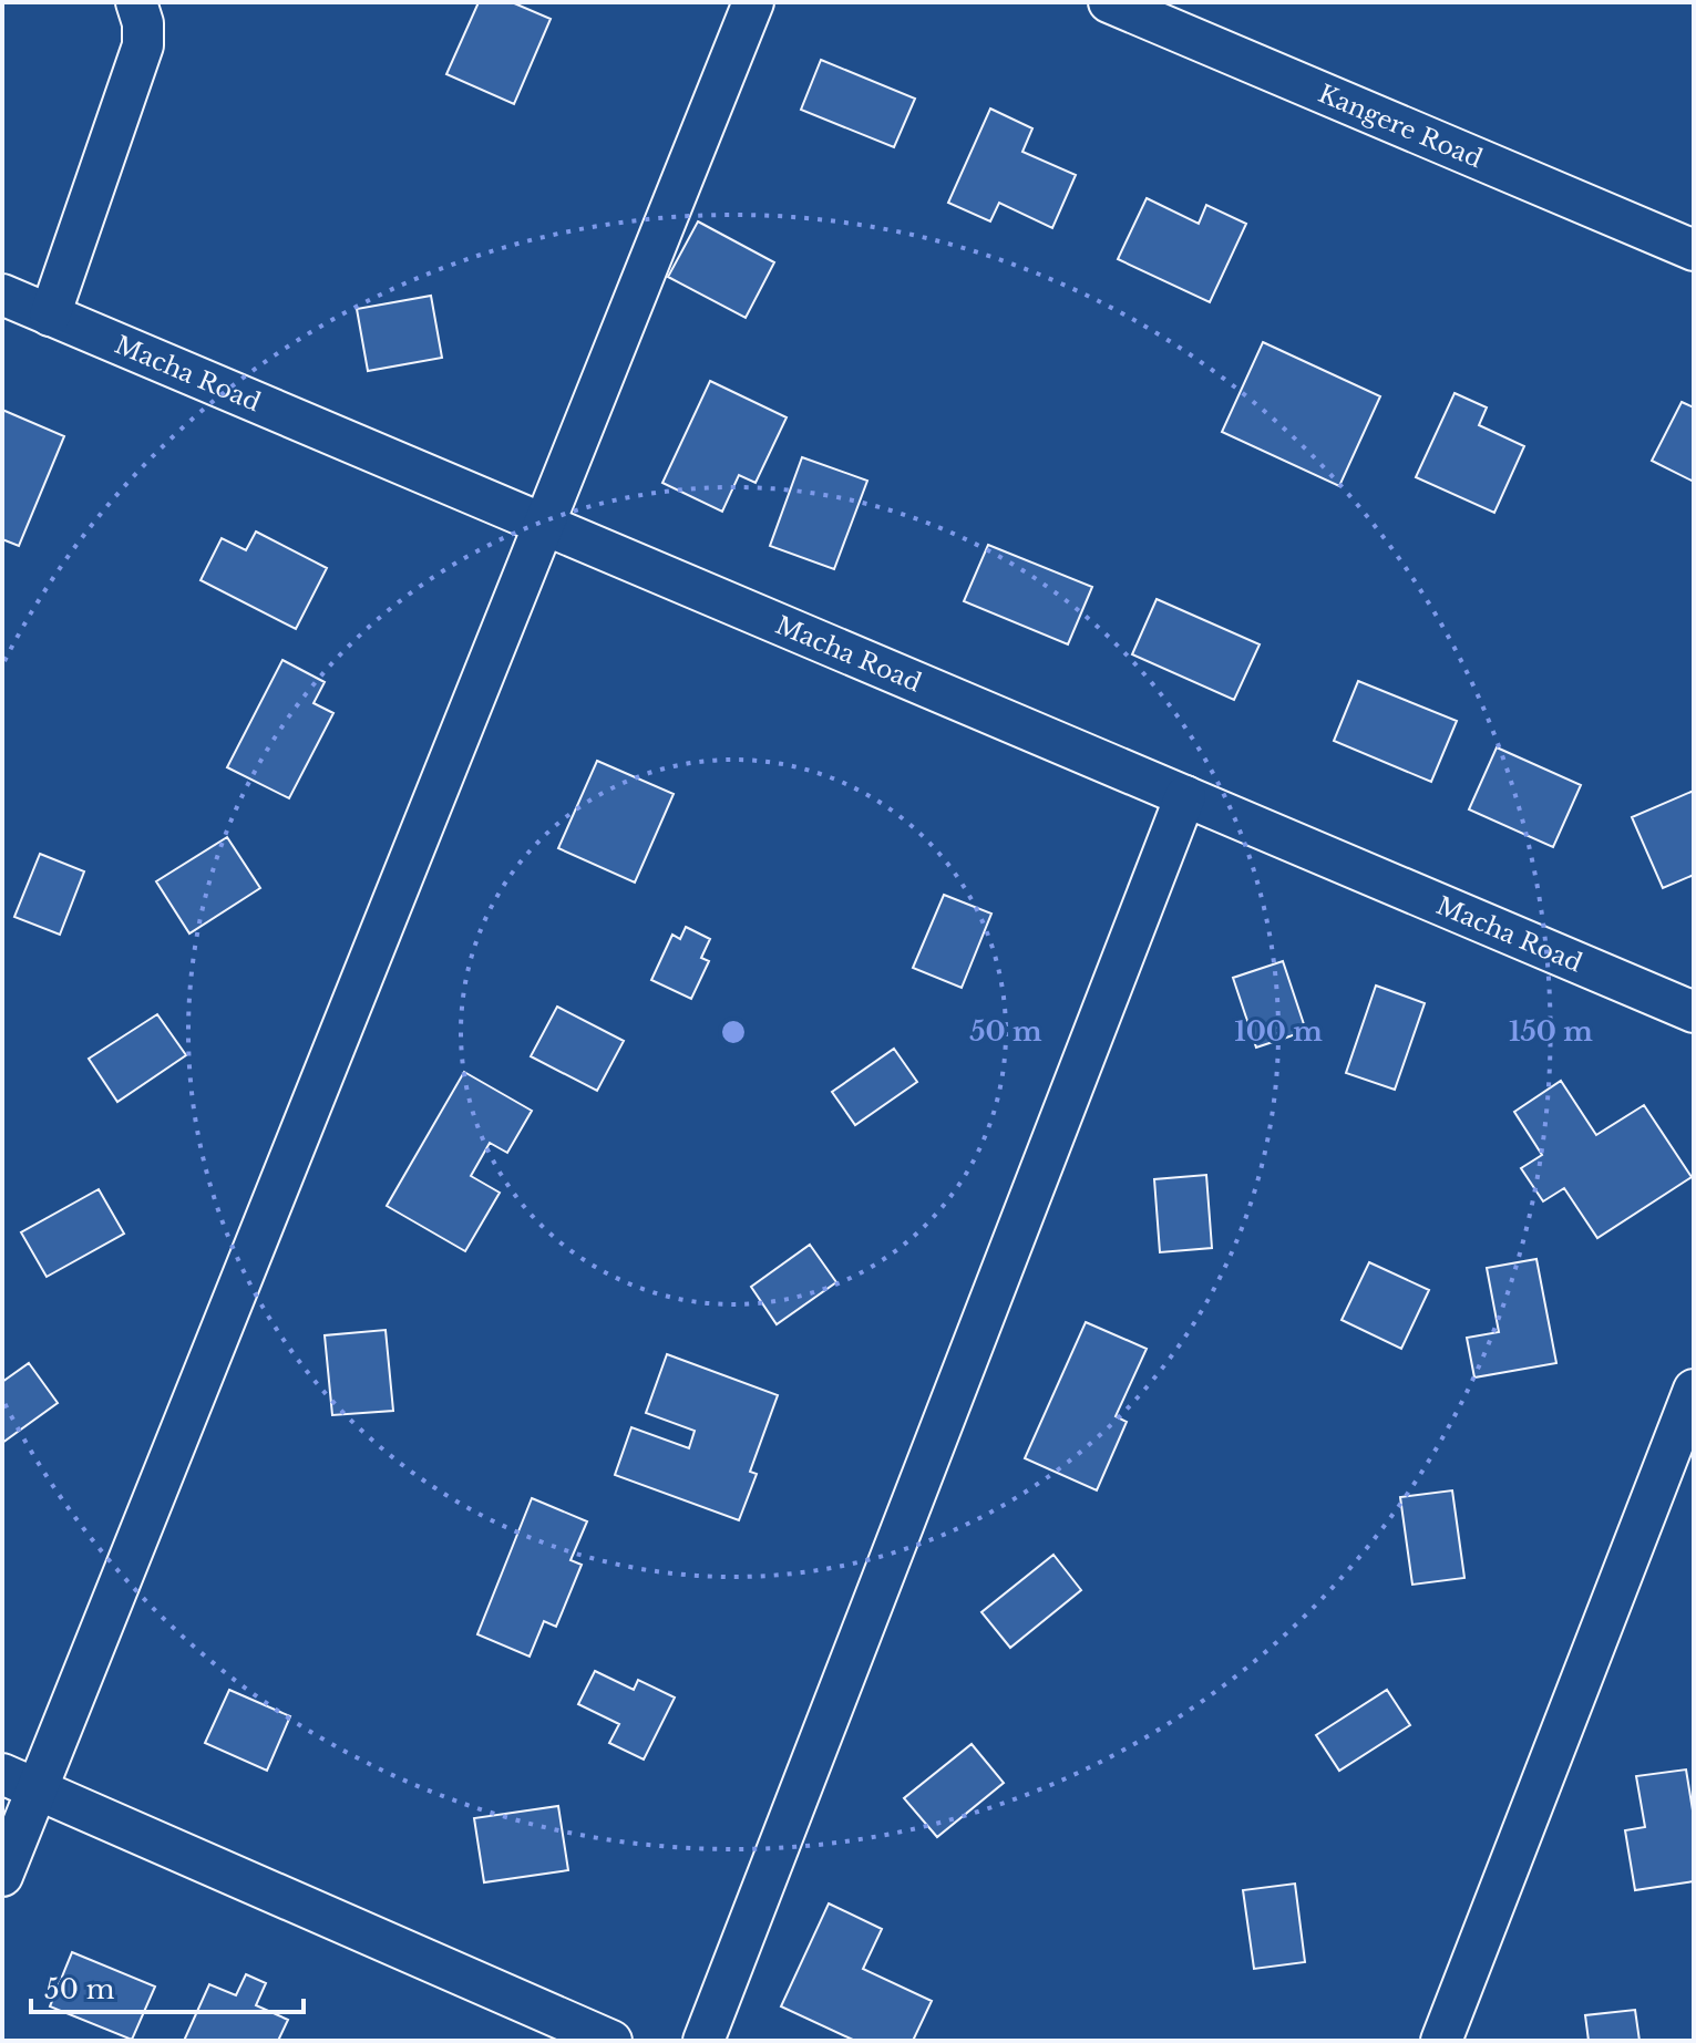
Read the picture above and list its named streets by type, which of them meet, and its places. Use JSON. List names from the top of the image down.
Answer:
{
  "streets": {
    "street": ["Kangere Road", "Macha Road"]
  },
  "scale_bar": "50 m",
  "rings": ["50 m", "100 m", "150 m"]
}
